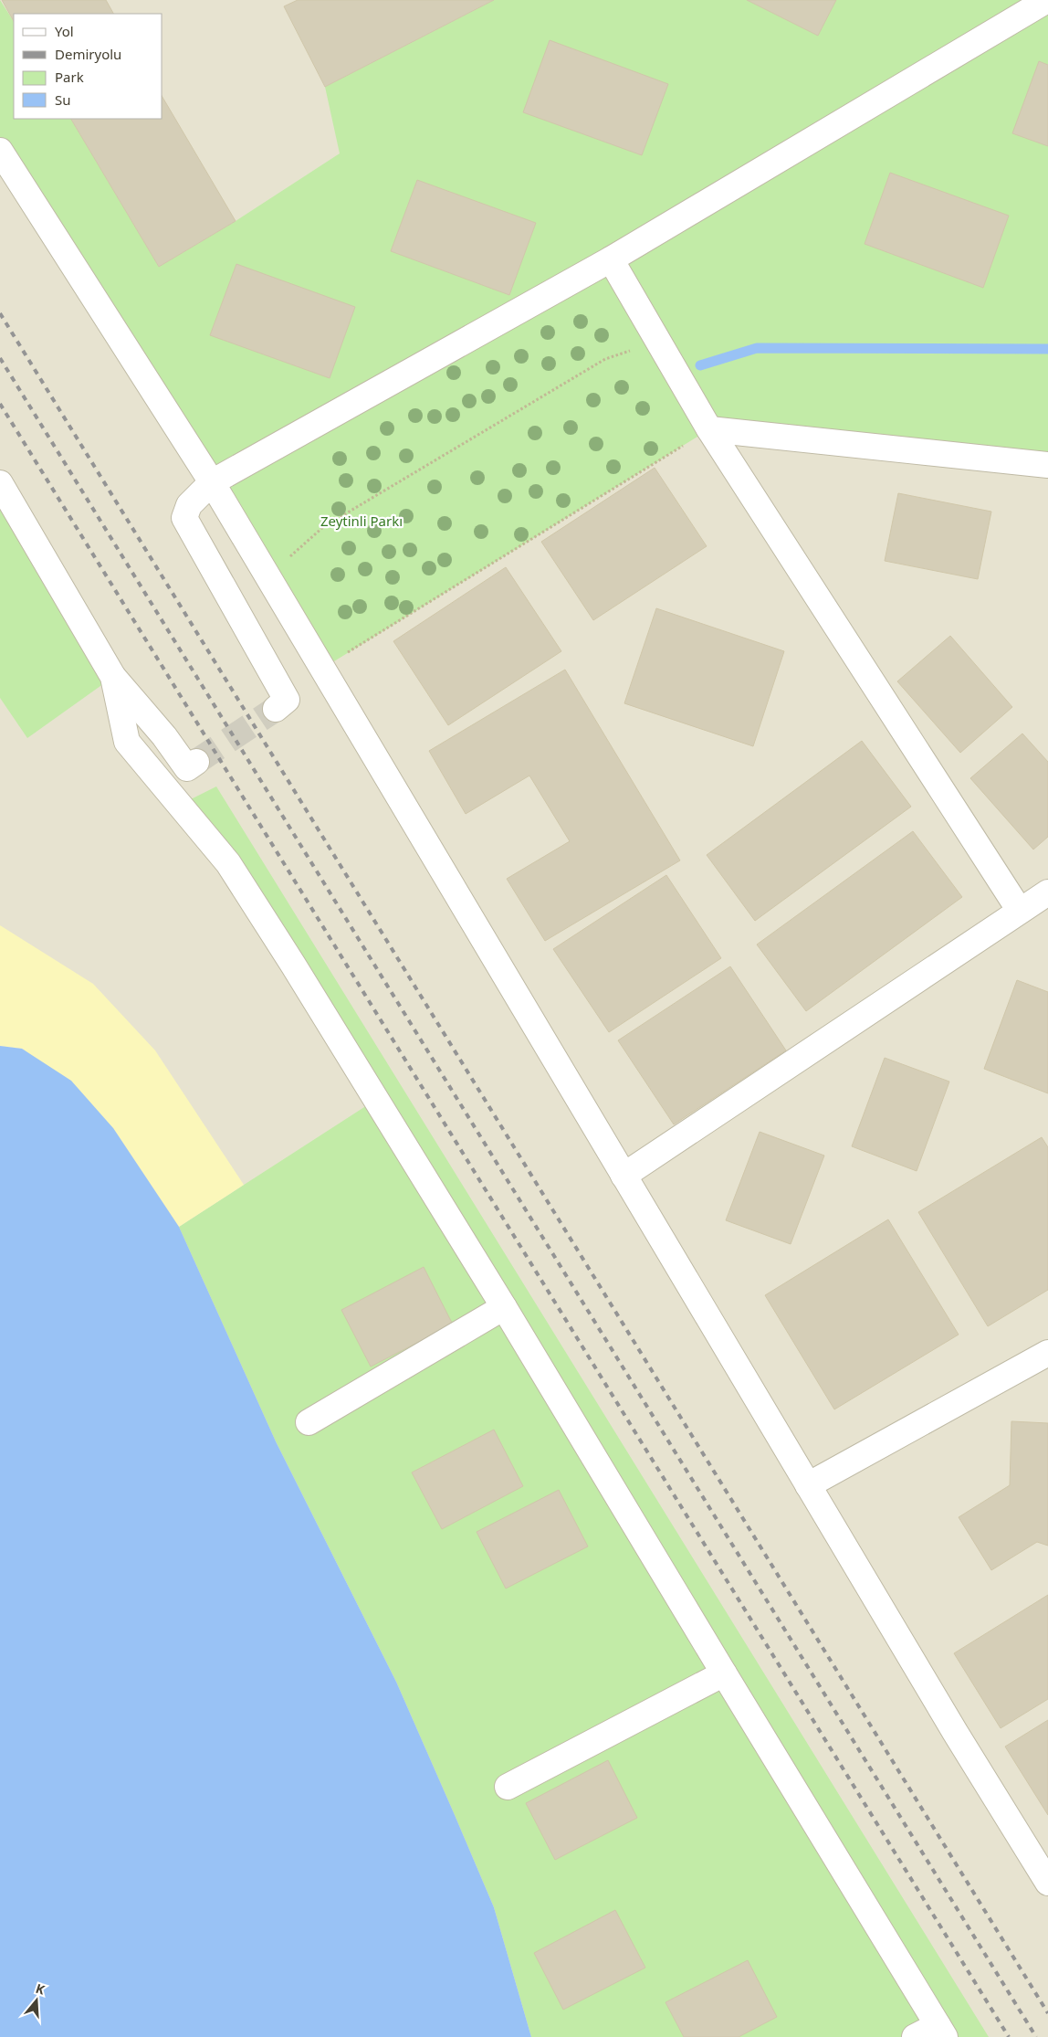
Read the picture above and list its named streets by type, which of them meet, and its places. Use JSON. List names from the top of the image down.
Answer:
{
  "parks": ["Zeytinli Parkı"],
  "legend": [
    "Yol",
    "Demiryolu",
    "Park",
    "Su"
  ],
  "north": "top"
}
